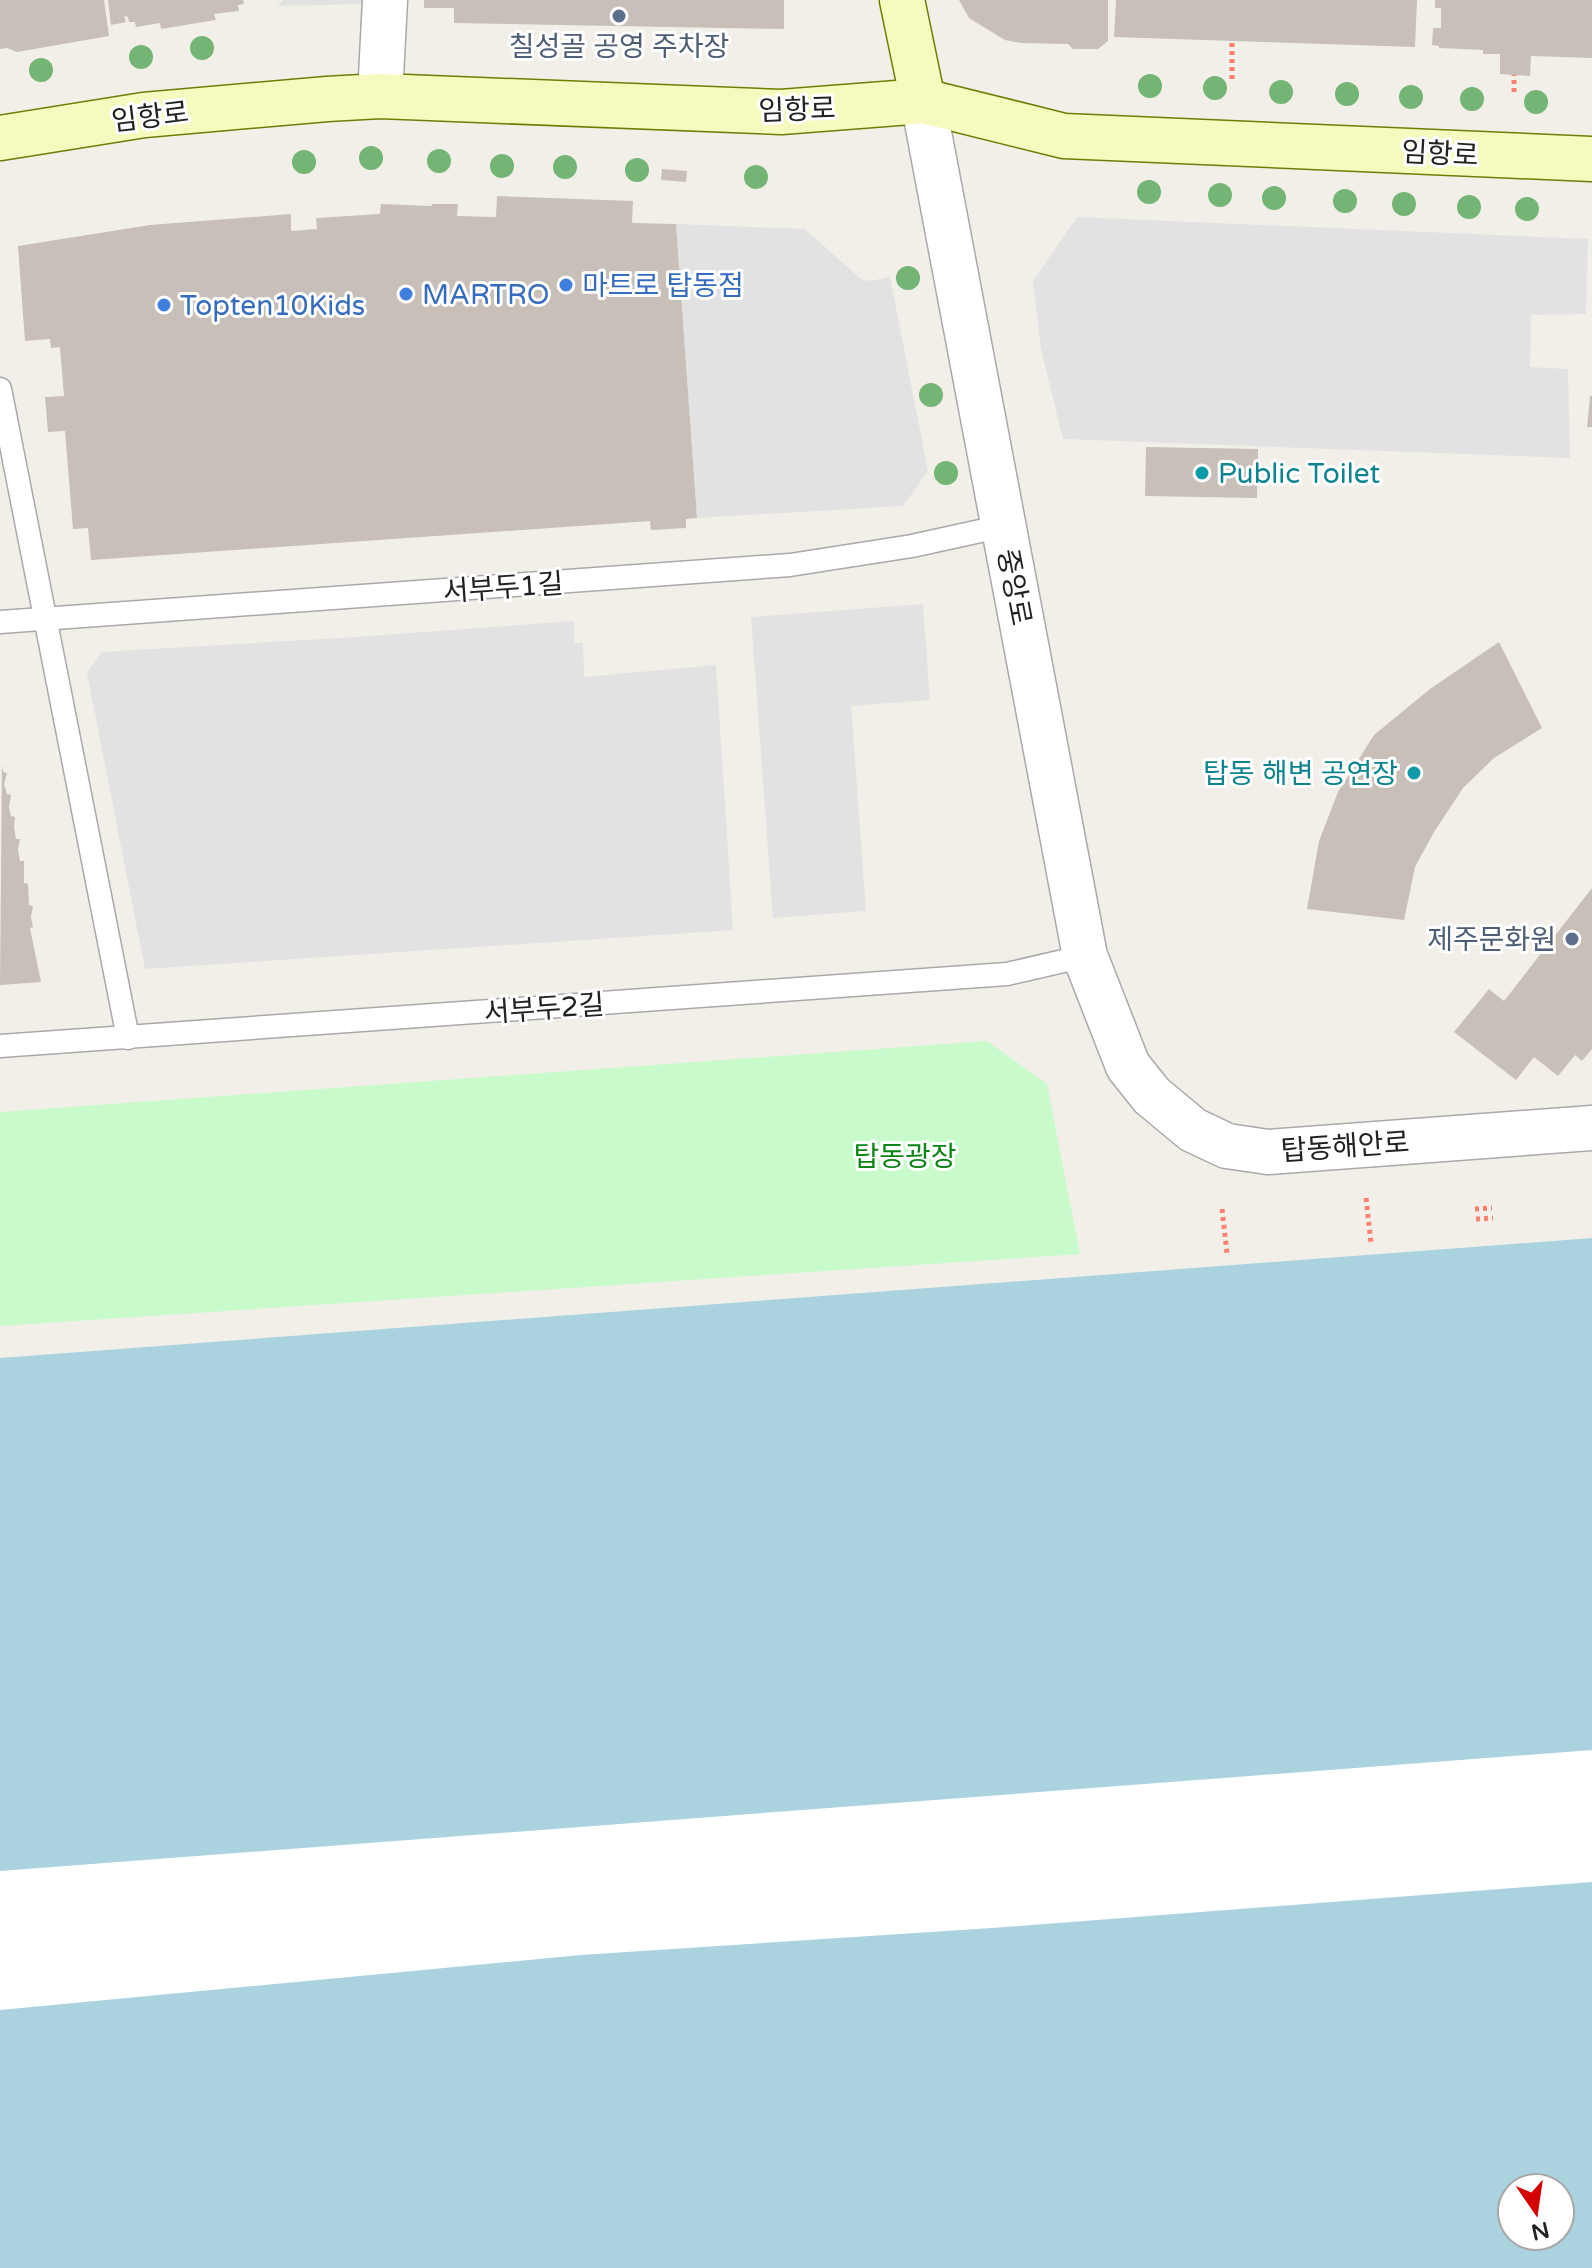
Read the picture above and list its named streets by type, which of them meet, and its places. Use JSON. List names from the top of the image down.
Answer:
{
  "streets": {
    "main road": ["임항로"],
    "street": ["중앙로", "탑동해안로"],
    "lane": ["서부두1길", "서부두2길"]
  },
  "crossings": [
    ["임항로", "중앙로"],
    ["서부두1길", "중앙로"],
    ["중앙로", "서부두2길"],
    ["중앙로", "탑동해안로"]
  ],
  "parks": ["탑동광장"],
  "places": [
    "칠성골 공영 주차장",
    "마트로 탑동점",
    "MARTRO",
    "Topten10Kids",
    "Public Toilet",
    "탑동 해변 공연장",
    "제주문화원"
  ],
  "north": "bottom"
}
